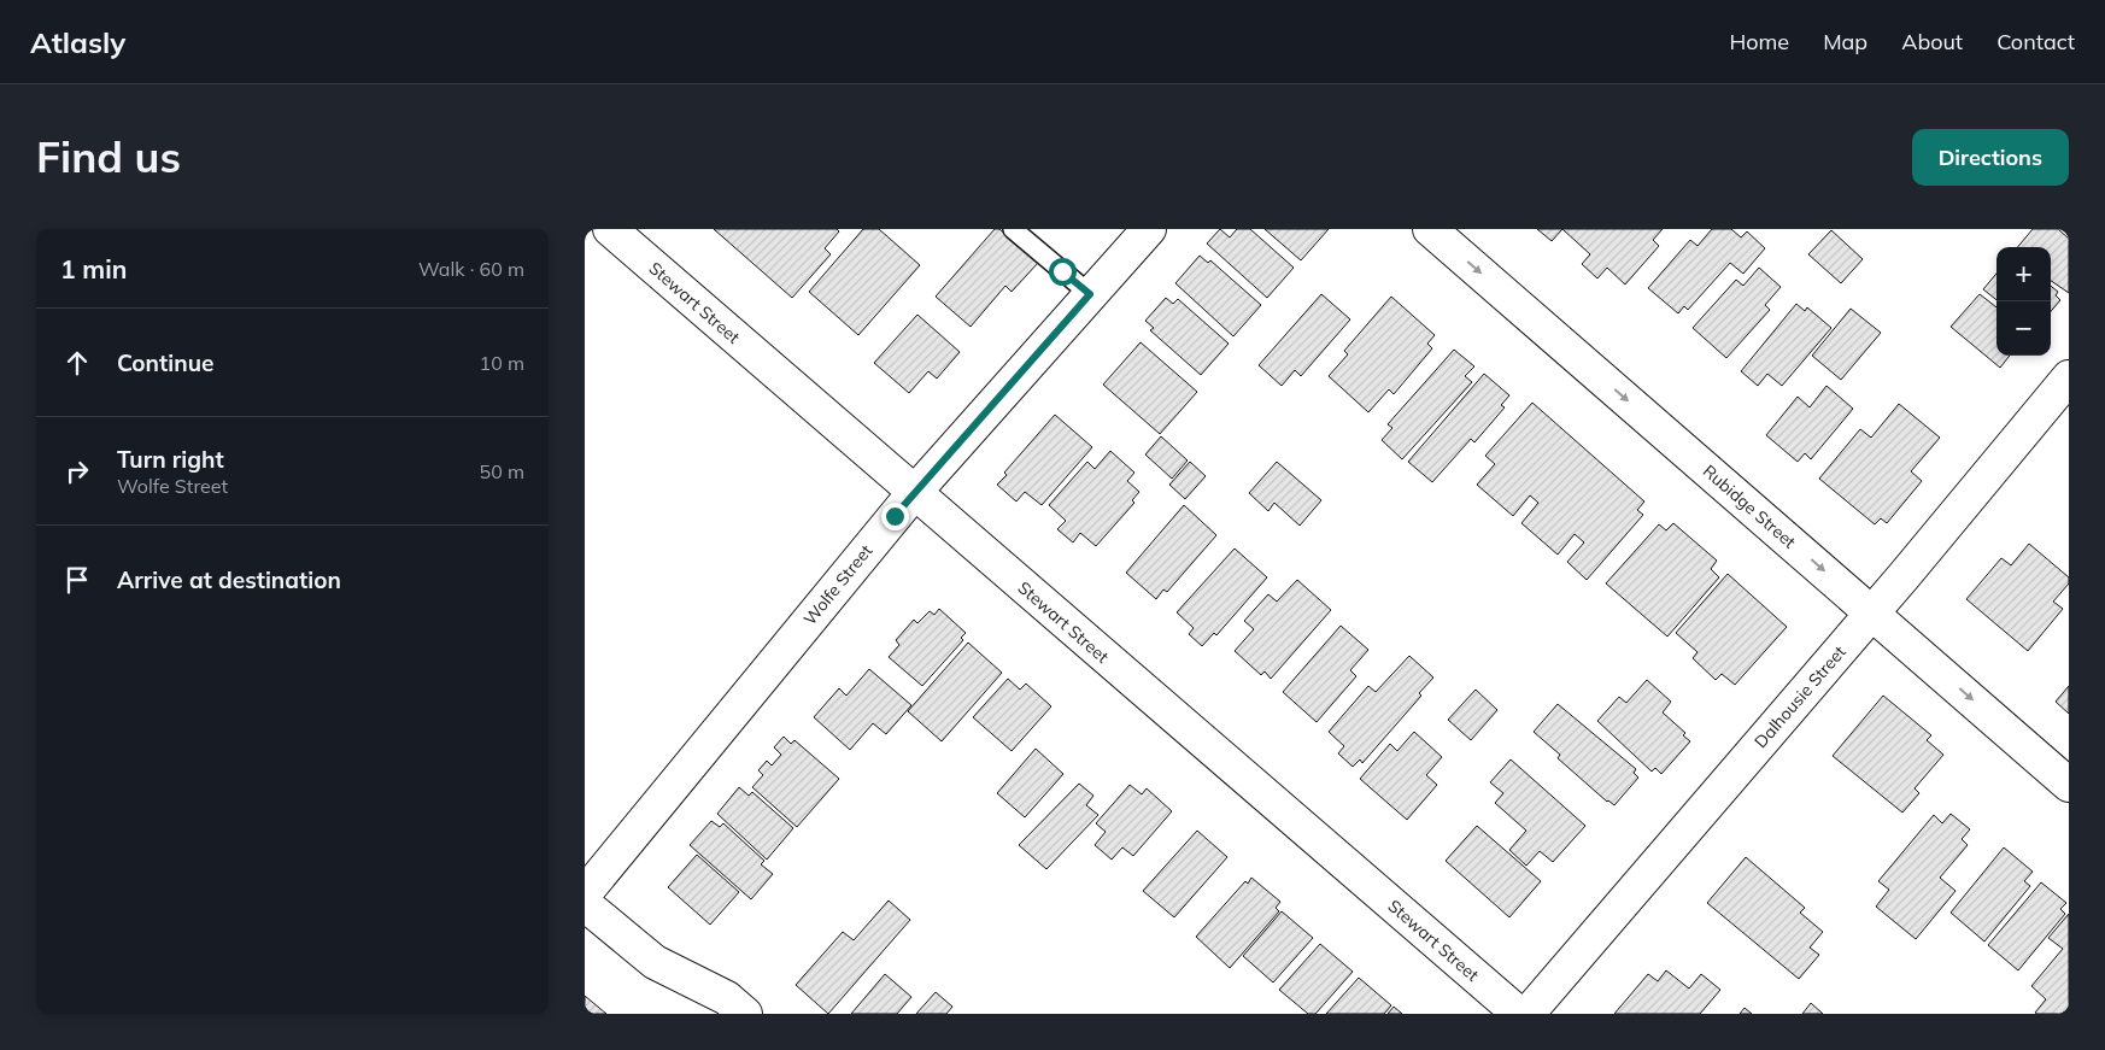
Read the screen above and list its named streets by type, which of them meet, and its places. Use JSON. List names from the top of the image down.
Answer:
{
  "streets": {
    "street": [
      "Stewart Street",
      "Rubidge Street",
      "Wolfe Street",
      "Dalhousie Street"
    ]
  },
  "crossings": [
    ["Stewart Street", "Wolfe Street"],
    ["Rubidge Street", "Dalhousie Street"]
  ],
  "one_way": ["Rubidge Street"],
  "page": {
    "header": "Atlasly",
    "nav": [
      "Home",
      "Map",
      "About",
      "Contact"
    ],
    "buttons": "Directions",
    "title": "Find us",
    "heading": ["1 min", "Walk · 60 m"],
    "map_buttons": ["+", "−"],
    "list": [
      ["Continue", "10 m"],
      ["Turn right", "Wolfe Street", "50 m"],
      "Arrive at destination"
    ]
  }
}
